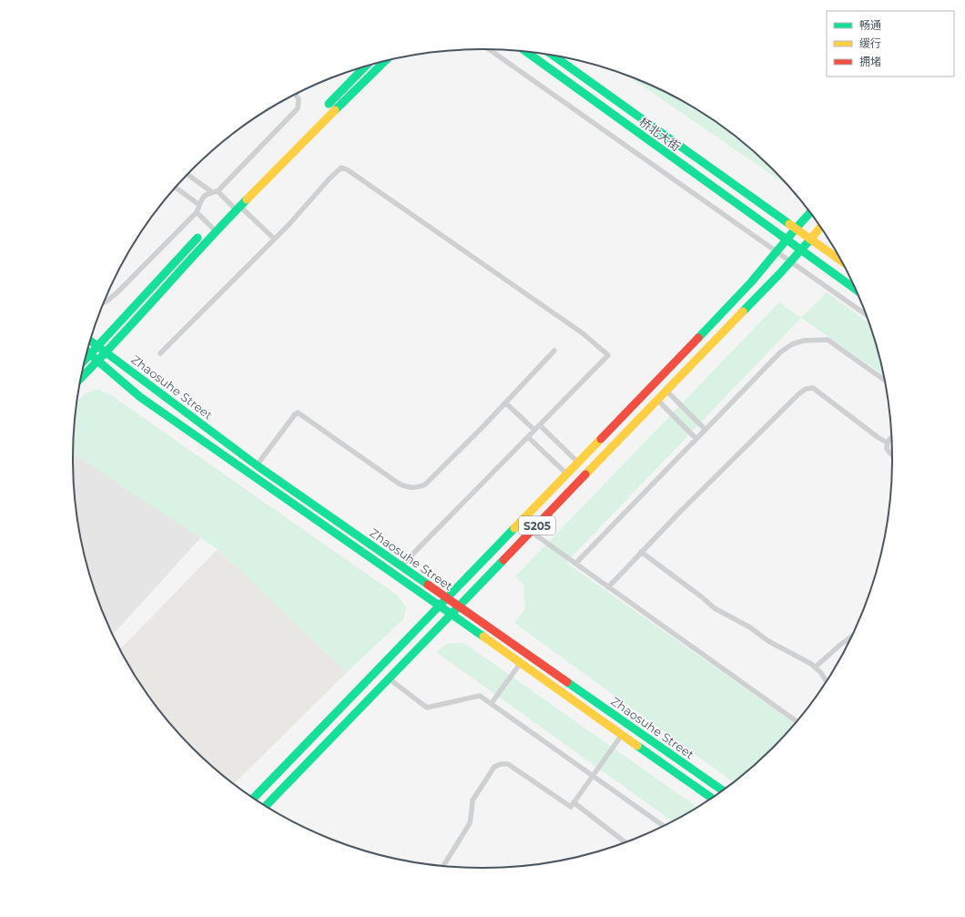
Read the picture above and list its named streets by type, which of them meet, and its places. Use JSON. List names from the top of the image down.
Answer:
{
  "streets": {
    "main road": ["桥北大街", "Zhaosuhe Street", "S205"]
  },
  "crossings": [
    ["桥北大街", "S205"],
    ["Zhaosuhe Street", "S205"]
  ],
  "legend": ["畅通", "缓行", "拥堵"]
}
